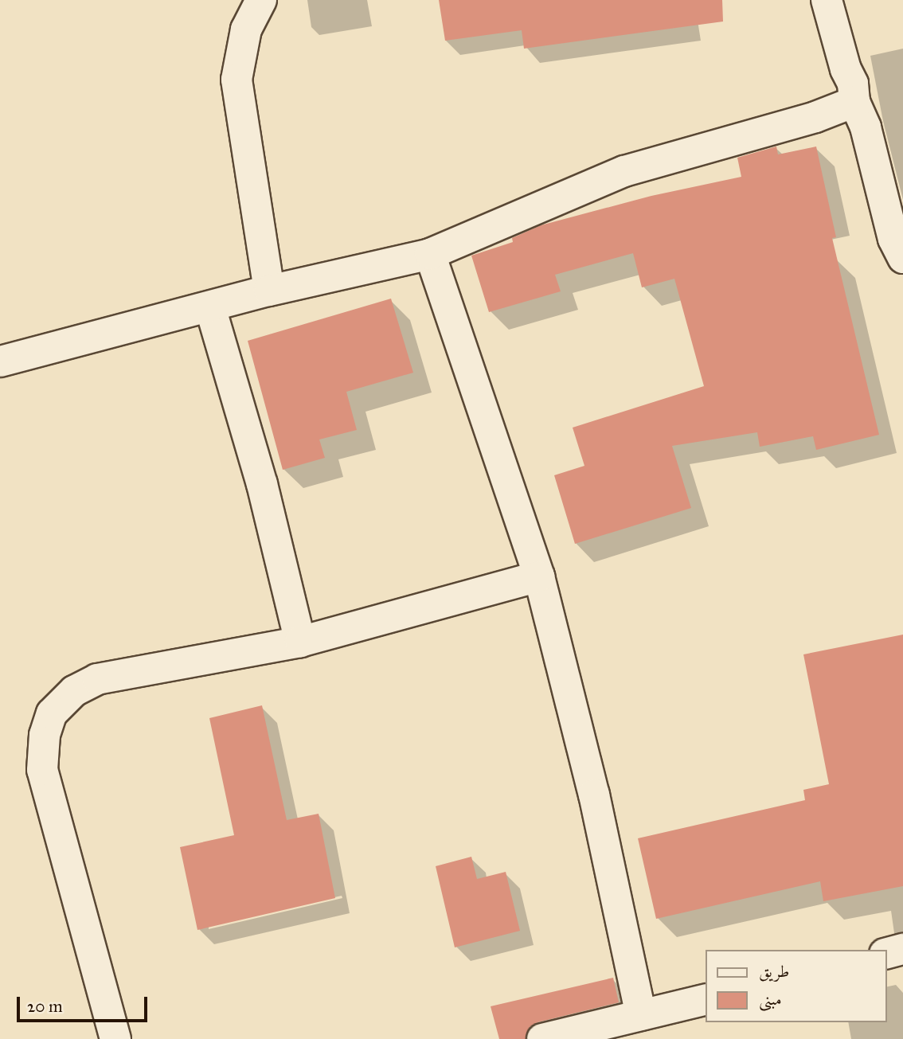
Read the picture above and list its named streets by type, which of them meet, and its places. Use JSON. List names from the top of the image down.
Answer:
{
  "legend": ["طريق", "مبنى"],
  "scale_bar": "20 m"
}
